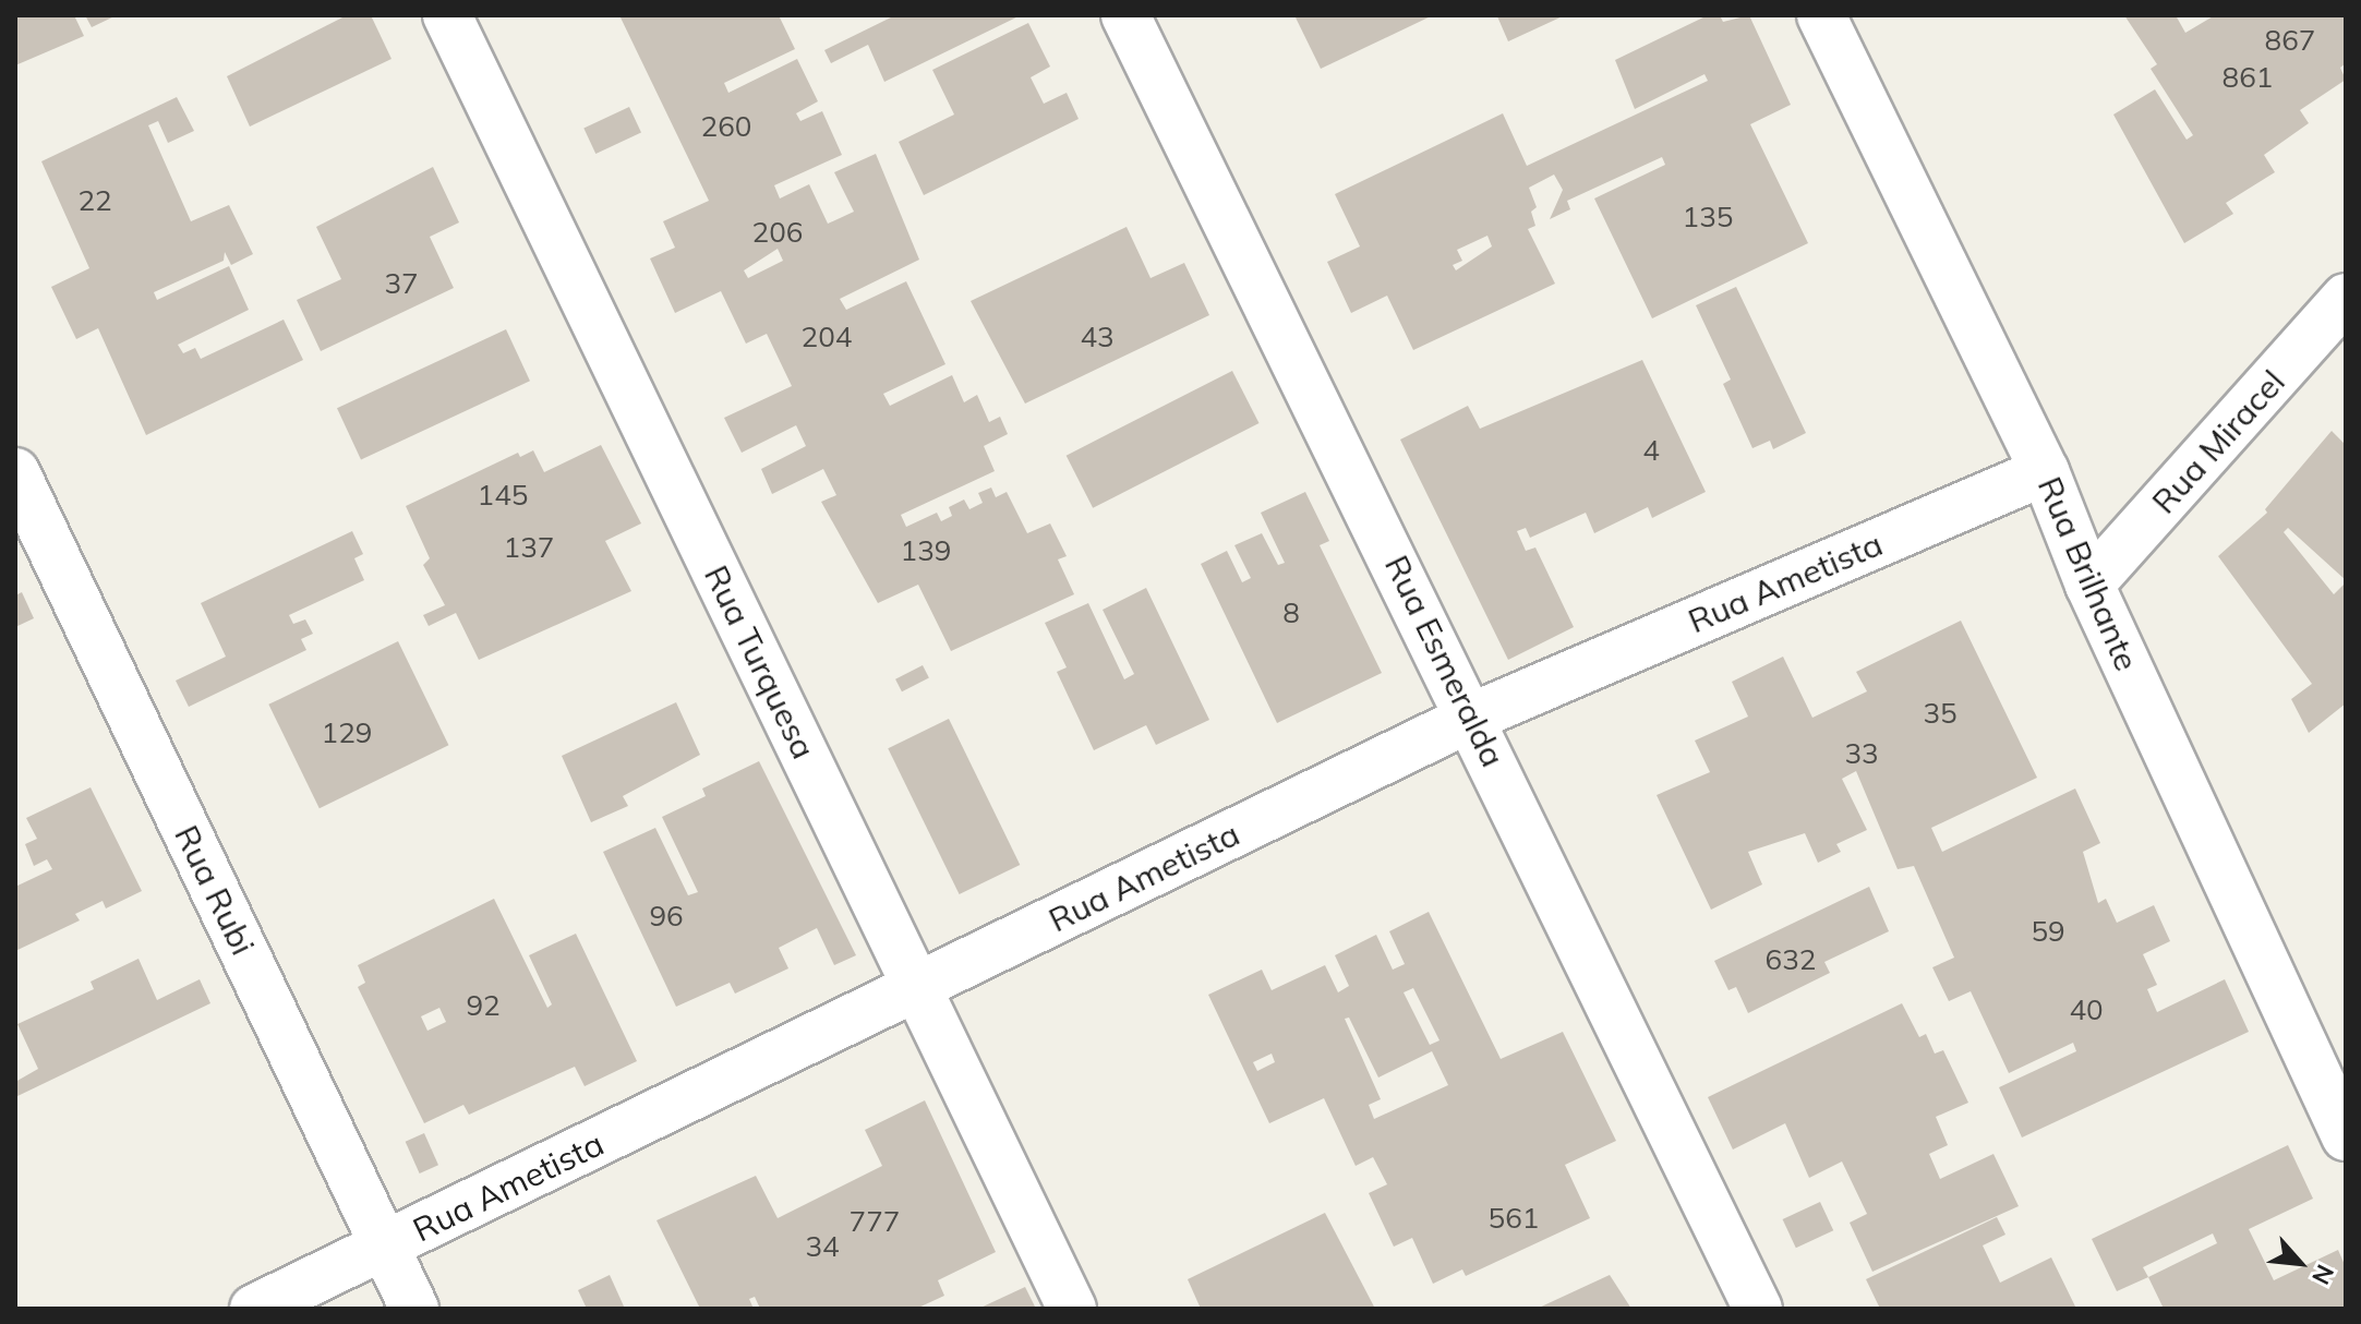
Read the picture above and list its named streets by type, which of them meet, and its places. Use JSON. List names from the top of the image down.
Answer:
{
  "streets": {
    "street": [
      "Rua Miracel",
      "Rua Brilhante",
      "Rua Ametista",
      "Rua Esmeralda",
      "Rua Turquesa",
      "Rua Rubi"
    ]
  },
  "crossings": [
    ["Rua Miracel", "Rua Brilhante"],
    ["Rua Brilhante", "Rua Ametista"],
    ["Rua Ametista", "Rua Esmeralda"],
    ["Rua Ametista", "Rua Turquesa"],
    ["Rua Ametista", "Rua Rubi"]
  ],
  "house_numbers": [
    "867",
    "861",
    "260",
    "22",
    "135",
    "206",
    "37",
    "204",
    "43",
    "4",
    "145",
    "137",
    "139",
    "8",
    "35",
    "129",
    "33",
    "96",
    "59",
    "632",
    "92",
    "40",
    "561",
    "777",
    "34"
  ],
  "north": "bottom right"
}
